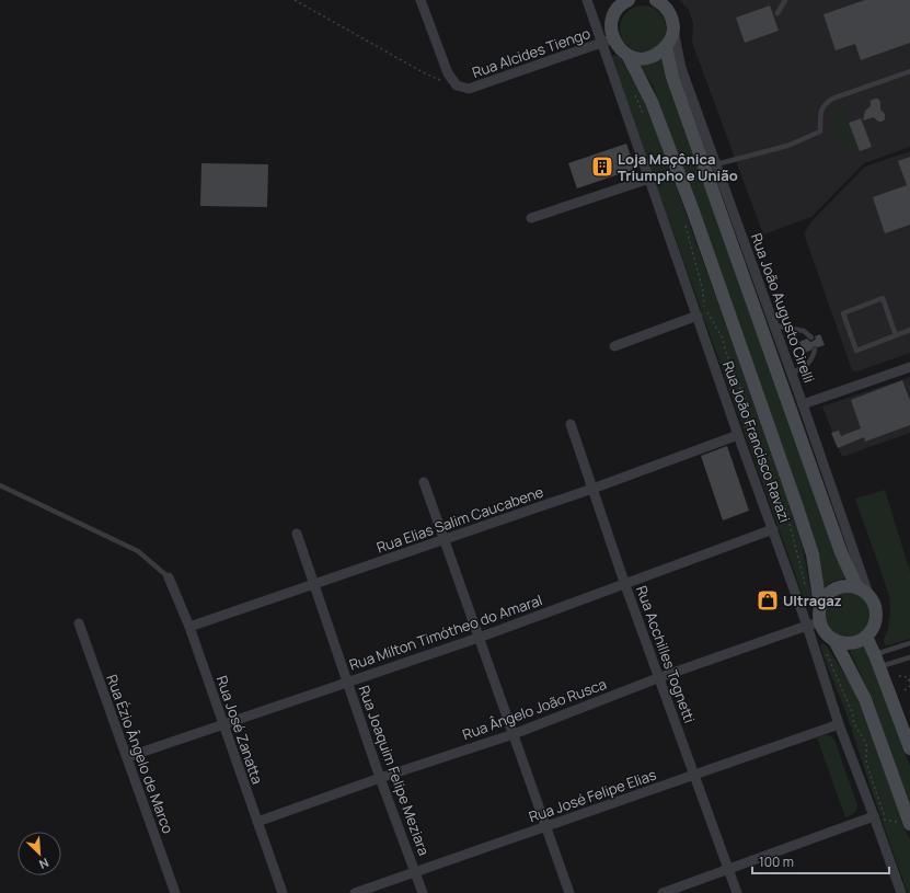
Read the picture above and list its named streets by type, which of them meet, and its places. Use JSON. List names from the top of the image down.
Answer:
{
  "streets": {
    "street": [
      "Rua Alcides Tiengo",
      "Rua João Augusto Cirelli",
      "Rua João Francisco Ravazi",
      "Rua Elias Salim Caucabene",
      "Rua Milton Timótheo do Amaral",
      "Rua Acchilles Tognetti",
      "Rua Ângelo João Rusca",
      "Rua José Zanatta",
      "Rua Ézio Ângelo de Marco",
      "Rua Joaquim Felipe Meziara",
      "Rua José Felipe Elias"
    ]
  },
  "crossings": [
    ["Rua Alcides Tiengo", "Rua João Francisco Ravazi"],
    ["Rua João Augusto Cirelli", "Rua João Francisco Ravazi"],
    ["Rua João Augusto Cirelli", "Rua Ângelo João Rusca"],
    ["Rua João Francisco Ravazi", "Rua Elias Salim Caucabene"],
    ["Rua João Francisco Ravazi", "Rua Milton Timótheo do Amaral"],
    ["Rua João Francisco Ravazi", "Rua Ângelo João Rusca"],
    ["Rua João Francisco Ravazi", "Rua José Felipe Elias"],
    ["Rua Elias Salim Caucabene", "Rua Acchilles Tognetti"],
    ["Rua Elias Salim Caucabene", "Rua José Zanatta"],
    ["Rua Elias Salim Caucabene", "Rua Joaquim Felipe Meziara"],
    ["Rua Milton Timótheo do Amaral", "Rua Acchilles Tognetti"],
    ["Rua Milton Timótheo do Amaral", "Rua José Zanatta"],
    ["Rua Milton Timótheo do Amaral", "Rua Ézio Ângelo de Marco"],
    ["Rua Milton Timótheo do Amaral", "Rua Joaquim Felipe Meziara"],
    ["Rua Acchilles Tognetti", "Rua Ângelo João Rusca"],
    ["Rua Acchilles Tognetti", "Rua José Felipe Elias"],
    ["Rua Ângelo João Rusca", "Rua José Zanatta"],
    ["Rua Ângelo João Rusca", "Rua Joaquim Felipe Meziara"],
    ["Rua Joaquim Felipe Meziara", "Rua José Felipe Elias"]
  ],
  "places": {
    "building": ["Loja Maçônica Triumpho e União"],
    "shop": ["Ultragaz"]
  },
  "scale_bar": "100 m",
  "north": "bottom right"
}
